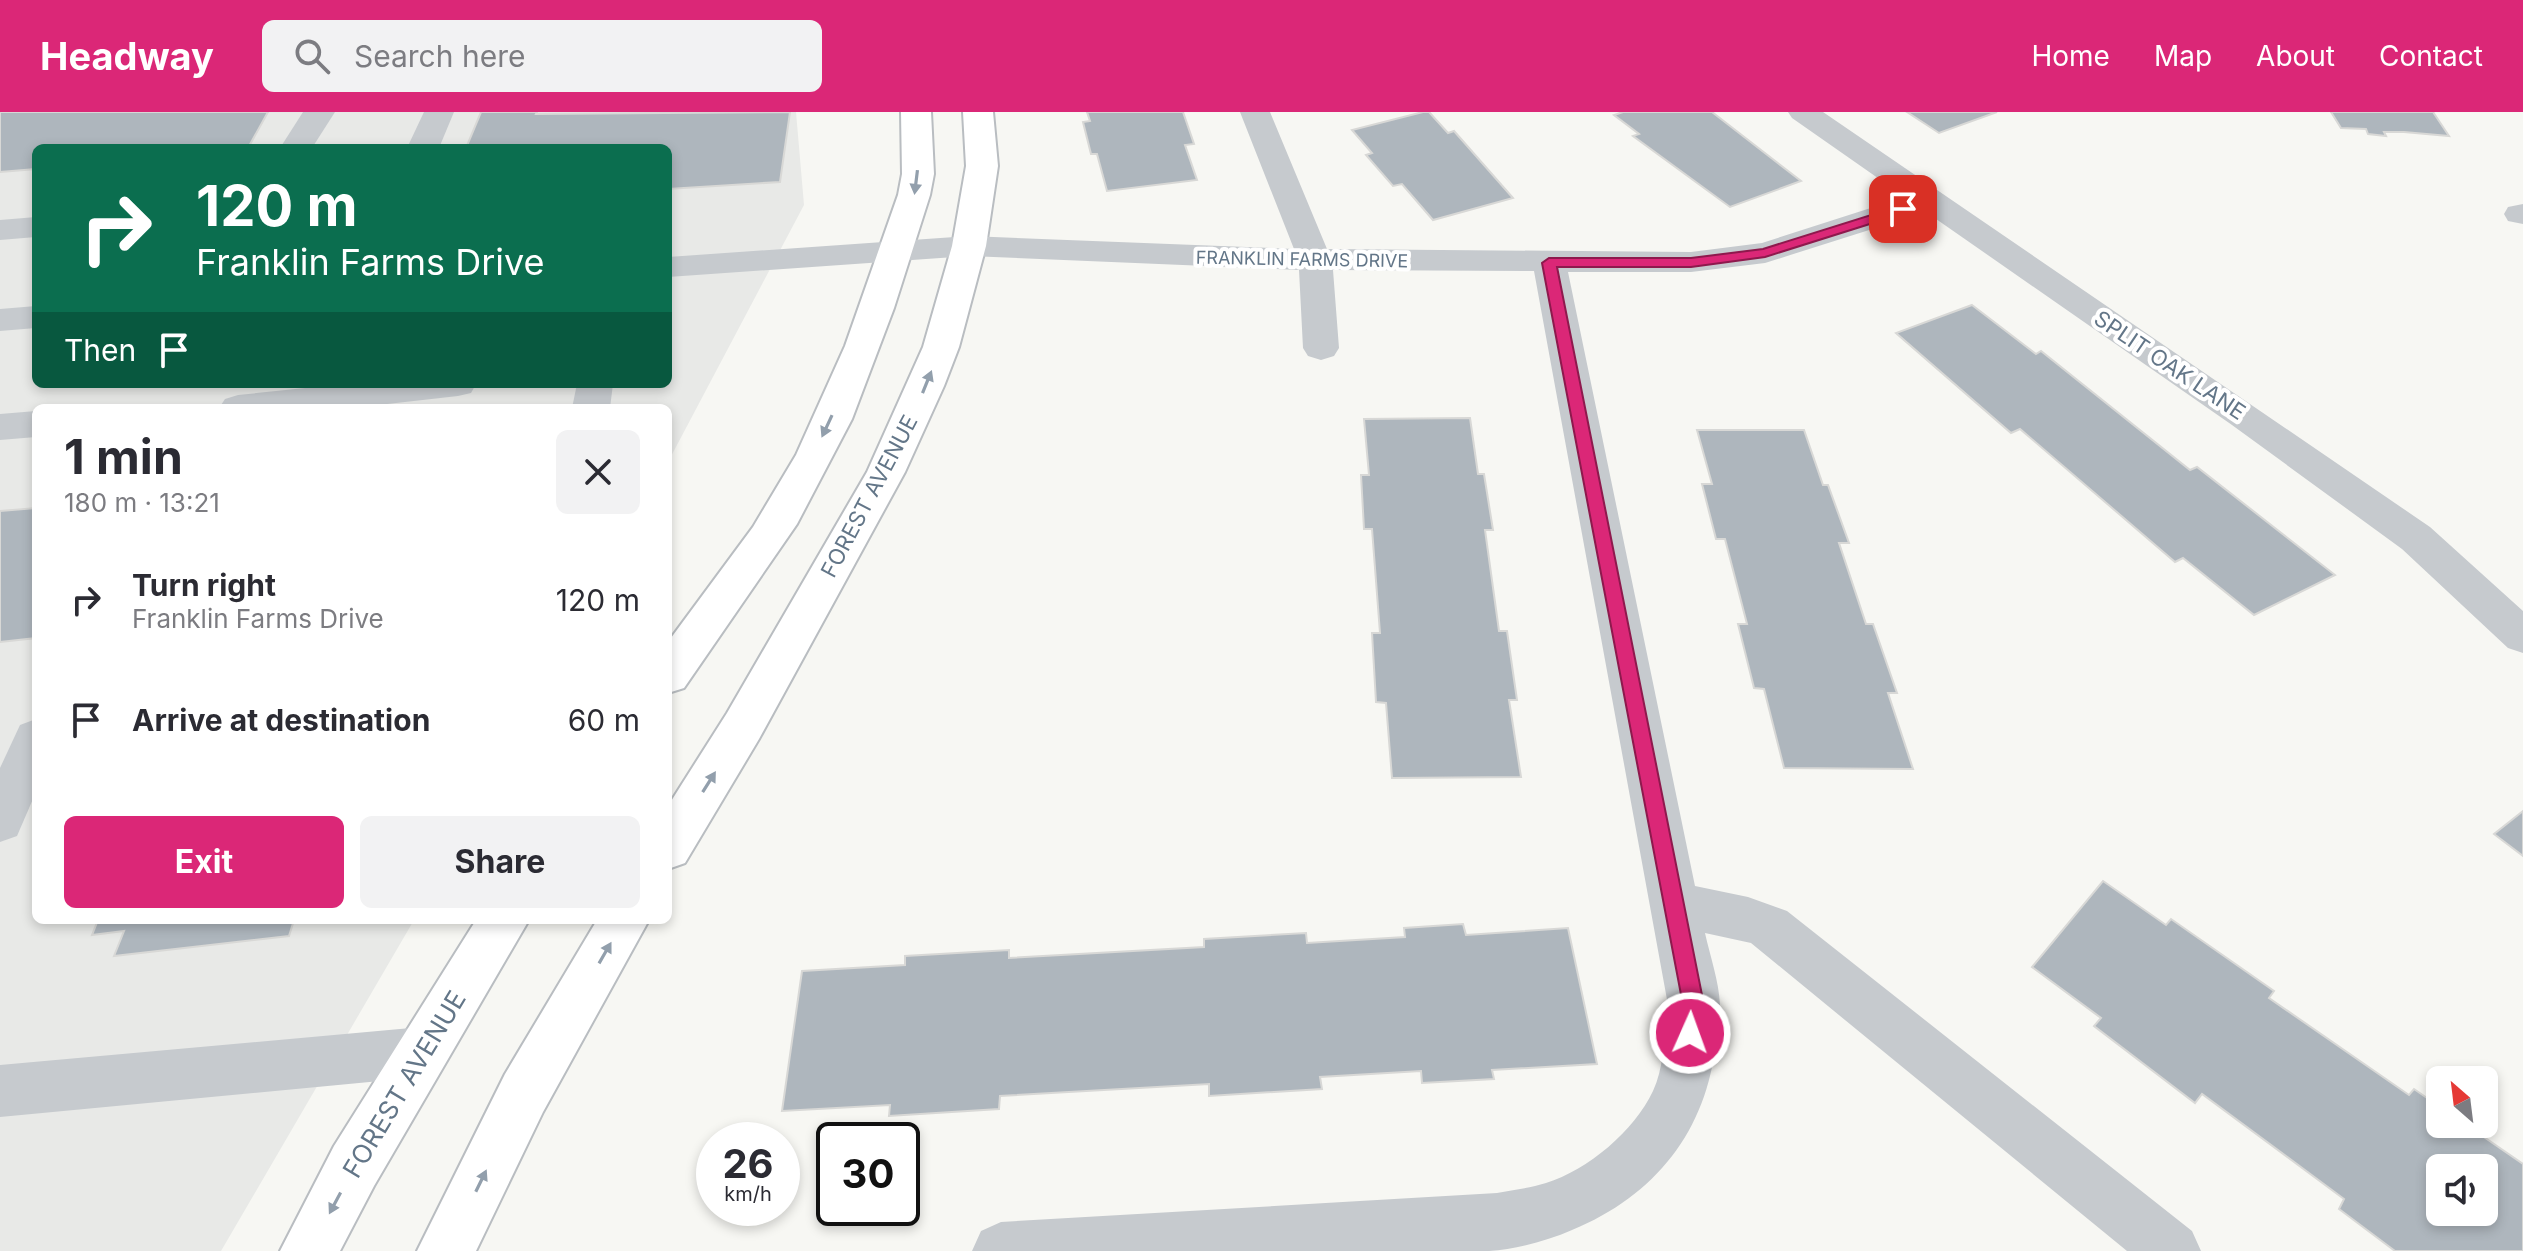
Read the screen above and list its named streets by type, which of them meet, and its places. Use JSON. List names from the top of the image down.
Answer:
{
  "streets": {
    "main road": ["FOREST AVENUE"],
    "street": ["FRANKLIN FARMS DRIVE", "SPLIT OAK LANE"]
  },
  "crossings": [
    ["FRANKLIN FARMS DRIVE", "SPLIT OAK LANE"],
    ["FRANKLIN FARMS DRIVE", "FOREST AVENUE"]
  ],
  "north": "top left",
  "page": {
    "header": "Headway",
    "search": "Search here",
    "nav": [
      "Home",
      "Map",
      "About",
      "Contact"
    ],
    "turn": ["120 m", "Franklin Farms Drive"],
    "then": "Then",
    "heading": ["1 min", "180 m · 13:21"],
    "list": [
      {
        "name": "Turn right",
        "note": "Franklin Farms Drive",
        "value": "120 m"
      },
      {
        "name": "Arrive at destination",
        "value": "60 m"
      }
    ],
    "buttons": ["Exit", "Share"],
    "speed": "26 km/h",
    "limit": "30"
  }
}
